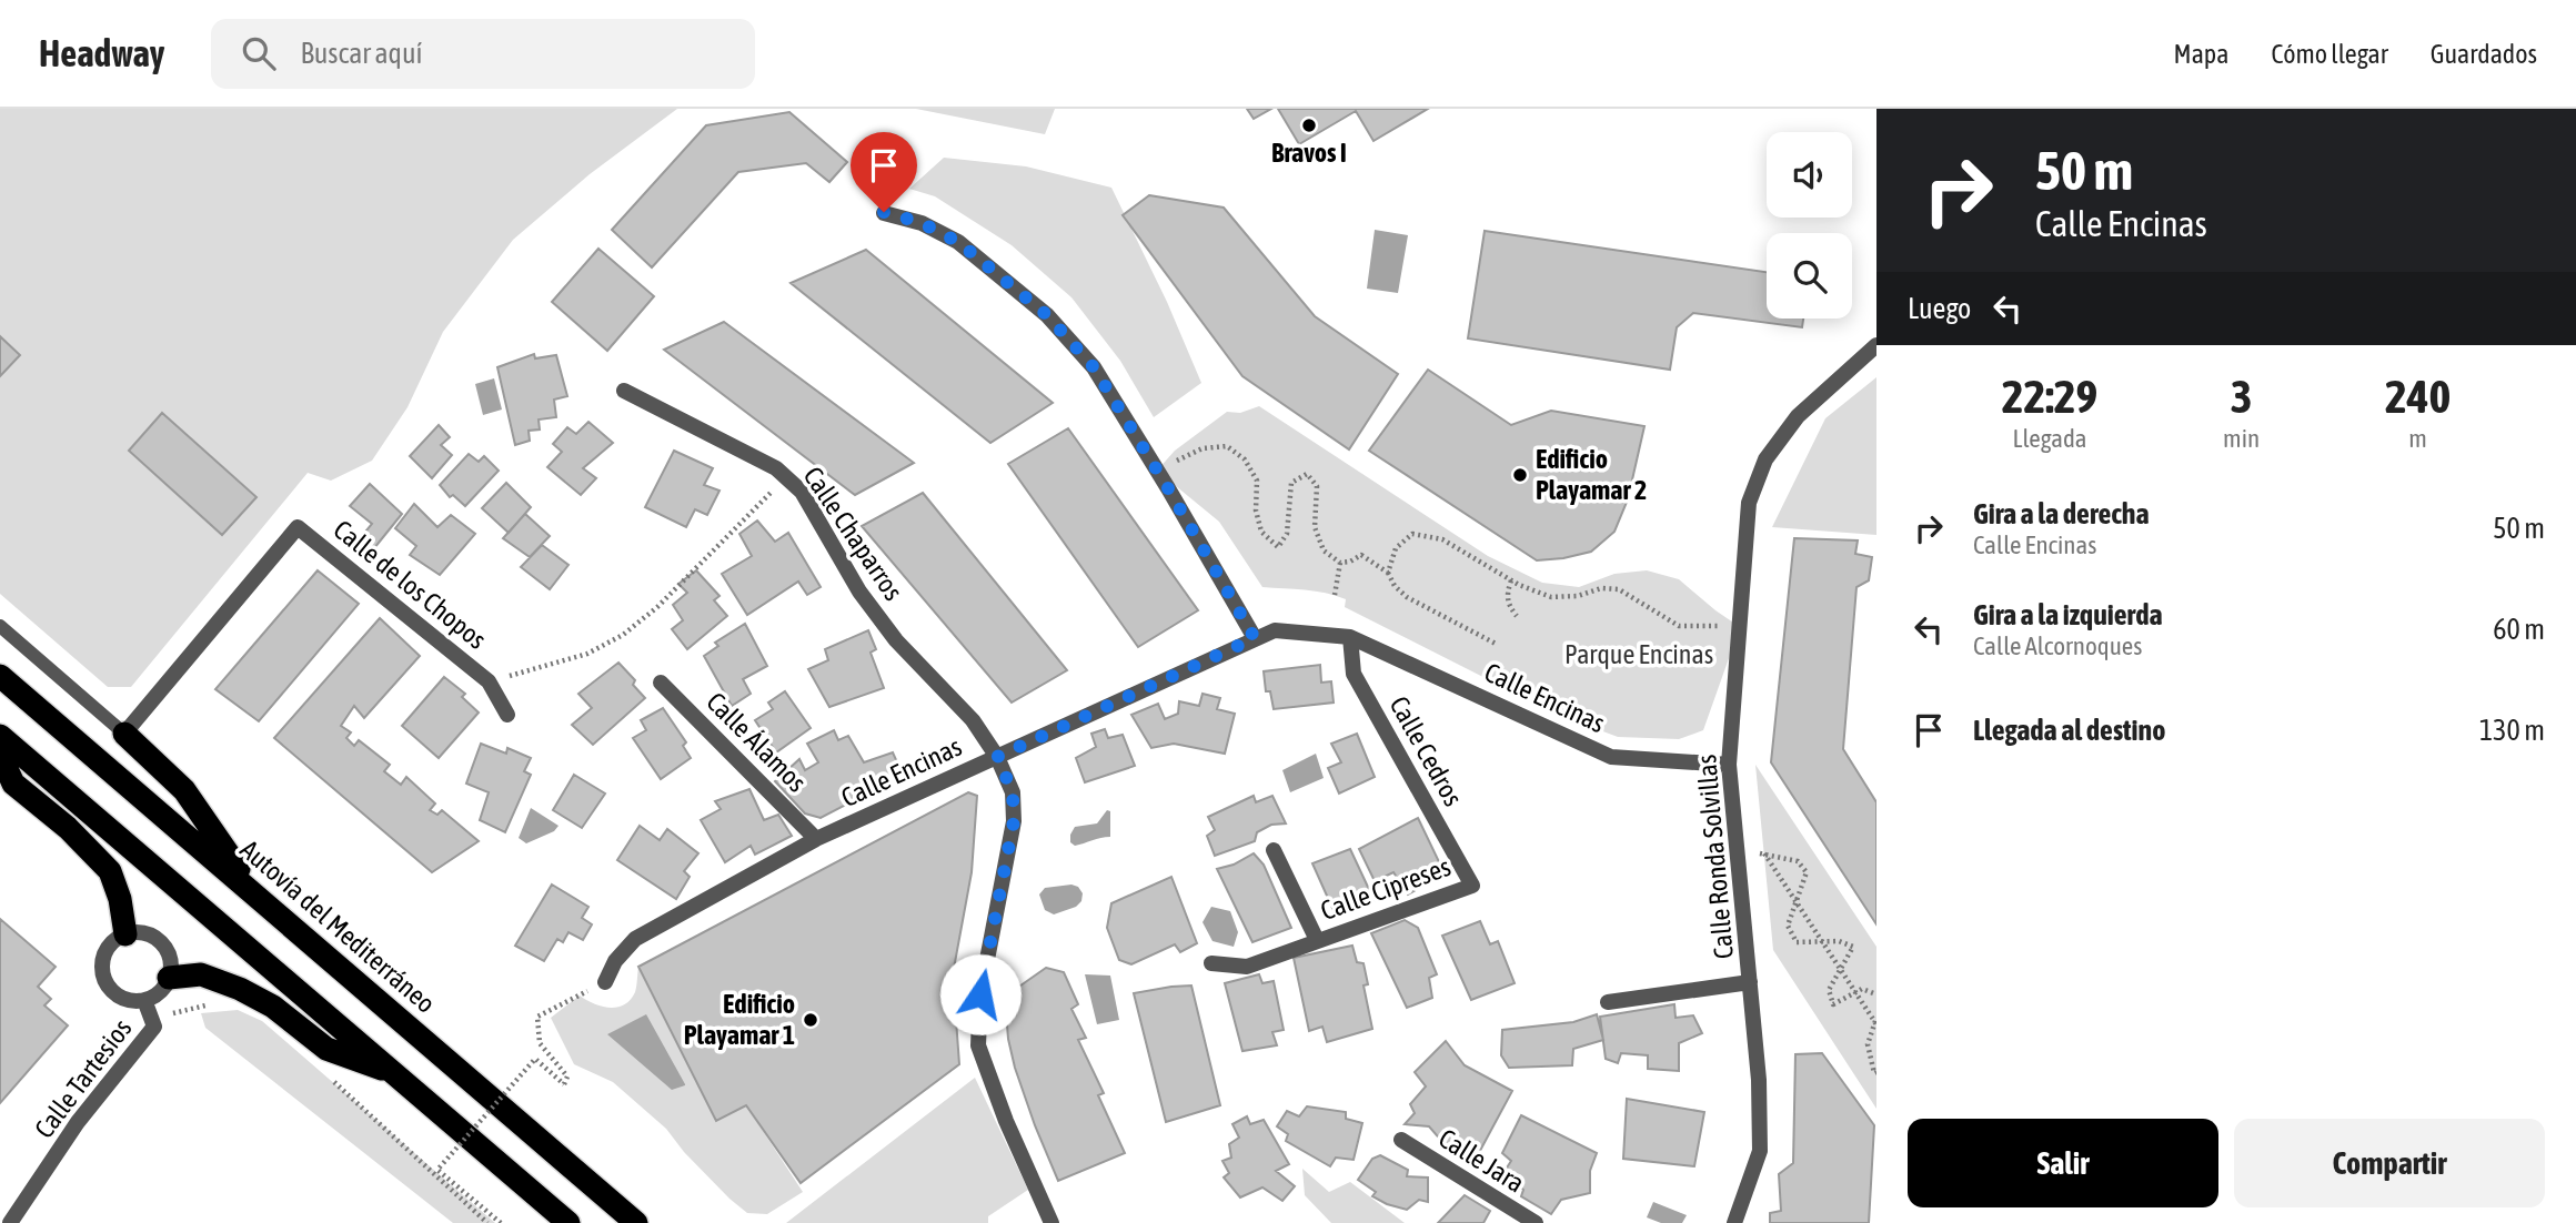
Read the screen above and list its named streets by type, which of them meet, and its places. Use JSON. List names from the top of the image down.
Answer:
{
  "streets": {
    "highway": ["Autovía del Mediterráneo"],
    "street": [
      "Calle Chaparros",
      "Calle de los Chopos",
      "Calle Encinas",
      "Calle Álamos",
      "Calle Cedros",
      "Calle Ronda Solvillas",
      "Calle Cipreses",
      "Calle Tartesios",
      "Calle Jara"
    ]
  },
  "crossings": [
    ["Calle Chaparros", "Calle Encinas"],
    ["Calle Encinas", "Calle Álamos"],
    ["Calle Encinas", "Calle Cedros"],
    ["Calle Encinas", "Calle Ronda Solvillas"],
    ["Calle Cedros", "Calle Cipreses"]
  ],
  "parks": ["Parque Encinas"],
  "places": ["Bravos I", "Edificio Playamar 2", "Edificio Playamar 1"],
  "page": {
    "header": "Headway",
    "search": "Buscar aquí",
    "nav": ["Mapa", "Cómo llegar", "Guardados"],
    "turn": ["50 m", "Calle Encinas"],
    "then": "Luego",
    "eta": [
      "22:29",
      "Llegada",
      "3",
      "min",
      "240",
      "m"
    ],
    "list": [
      {
        "name": "Gira a la derecha",
        "note": "Calle Encinas",
        "value": "50 m"
      },
      {
        "name": "Gira a la izquierda",
        "note": "Calle Alcornoques",
        "value": "60 m"
      },
      {
        "name": "Llegada al destino",
        "value": "130 m"
      }
    ],
    "buttons": ["Salir", "Compartir"]
  }
}
